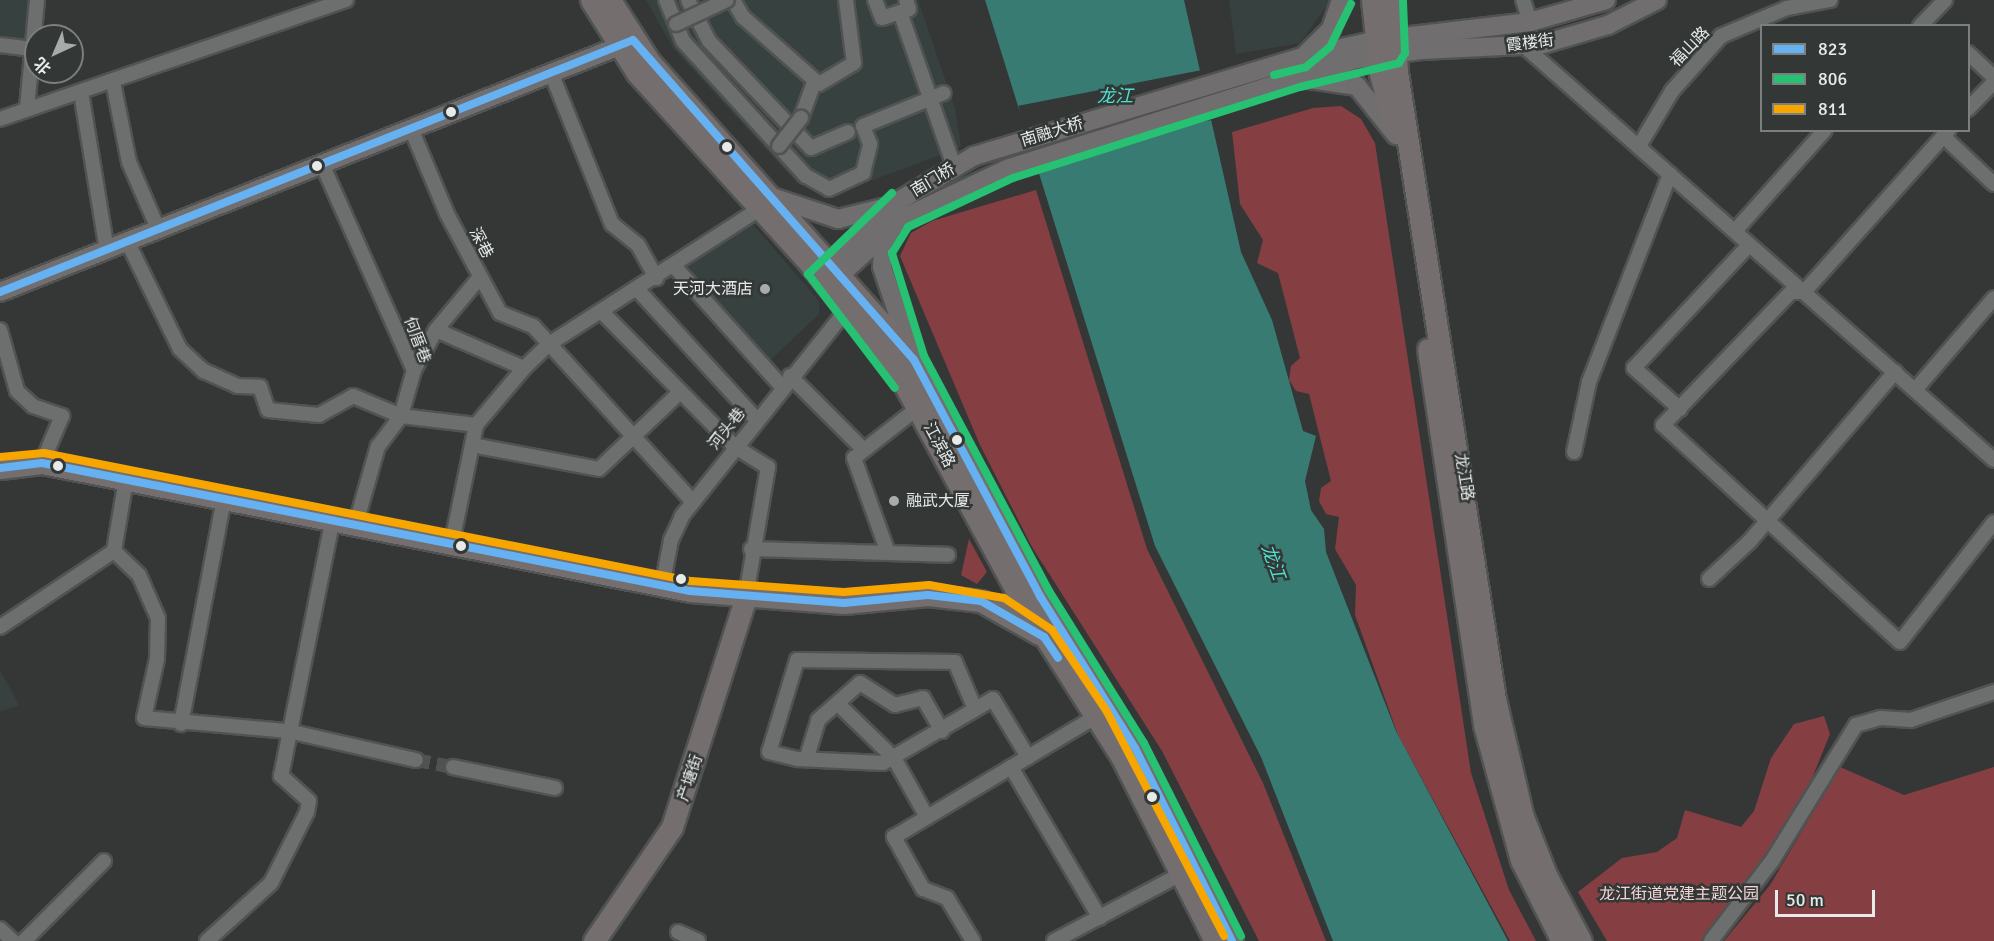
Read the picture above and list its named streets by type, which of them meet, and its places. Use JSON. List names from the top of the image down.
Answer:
{
  "streets": {
    "main road": ["江滨路", "龙江路", "产塘街"],
    "street": [
      "霞楼街",
      "福山路",
      "南融大桥",
      "南门桥",
      "深巷",
      "何厝巷",
      "河头巷"
    ]
  },
  "crossings": [
    ["霞楼街", "龙江路"],
    ["南融大桥", "南门桥"],
    ["南门桥", "江滨路"],
    ["深巷", "河头巷"],
    ["河头巷", "江滨路"]
  ],
  "water": ["龙江"],
  "parks": ["龙江街道党建主题公园"],
  "places": ["天河大酒店", "融武大厦"],
  "lines": ["transit line 806", "transit line 823", "transit line 811"],
  "legend": ["823", "806", "811"],
  "scale_bar": "50 m",
  "north": "bottom left"
}
